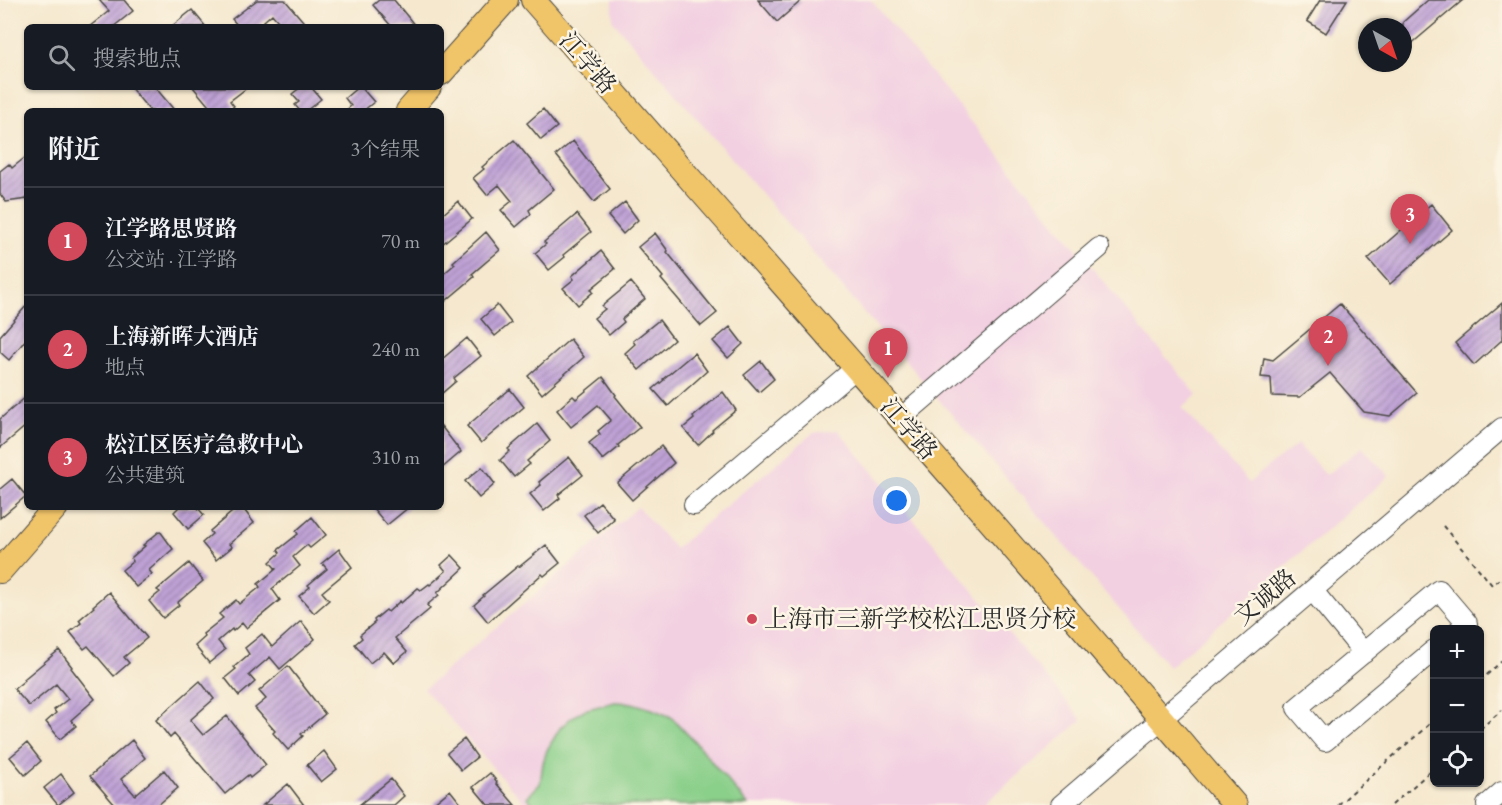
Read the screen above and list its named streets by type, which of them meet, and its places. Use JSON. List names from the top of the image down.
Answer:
{
  "streets": {
    "main road": ["江学路"],
    "street": ["文诚路"]
  },
  "crossings": [
    ["江学路", "文诚路"]
  ],
  "places": ["上海市三新学校松江思贤分校"],
  "north": "bottom right",
  "page": {
    "search": "搜索地点",
    "heading": ["附近", "3个结果"],
    "list": [
      {
        "mark": "1",
        "name": "江学路思贤路",
        "note": "公交站 · 江学路",
        "value": "70 m"
      },
      {
        "mark": "2",
        "name": "上海新晖大酒店",
        "note": "地点",
        "value": "240 m"
      },
      {
        "mark": "3",
        "name": "松江区医疗急救中心",
        "note": "公共建筑",
        "value": "310 m"
      }
    ],
    "pins": ["3", "2", "1"],
    "map_buttons": ["+", "−"]
  }
}
